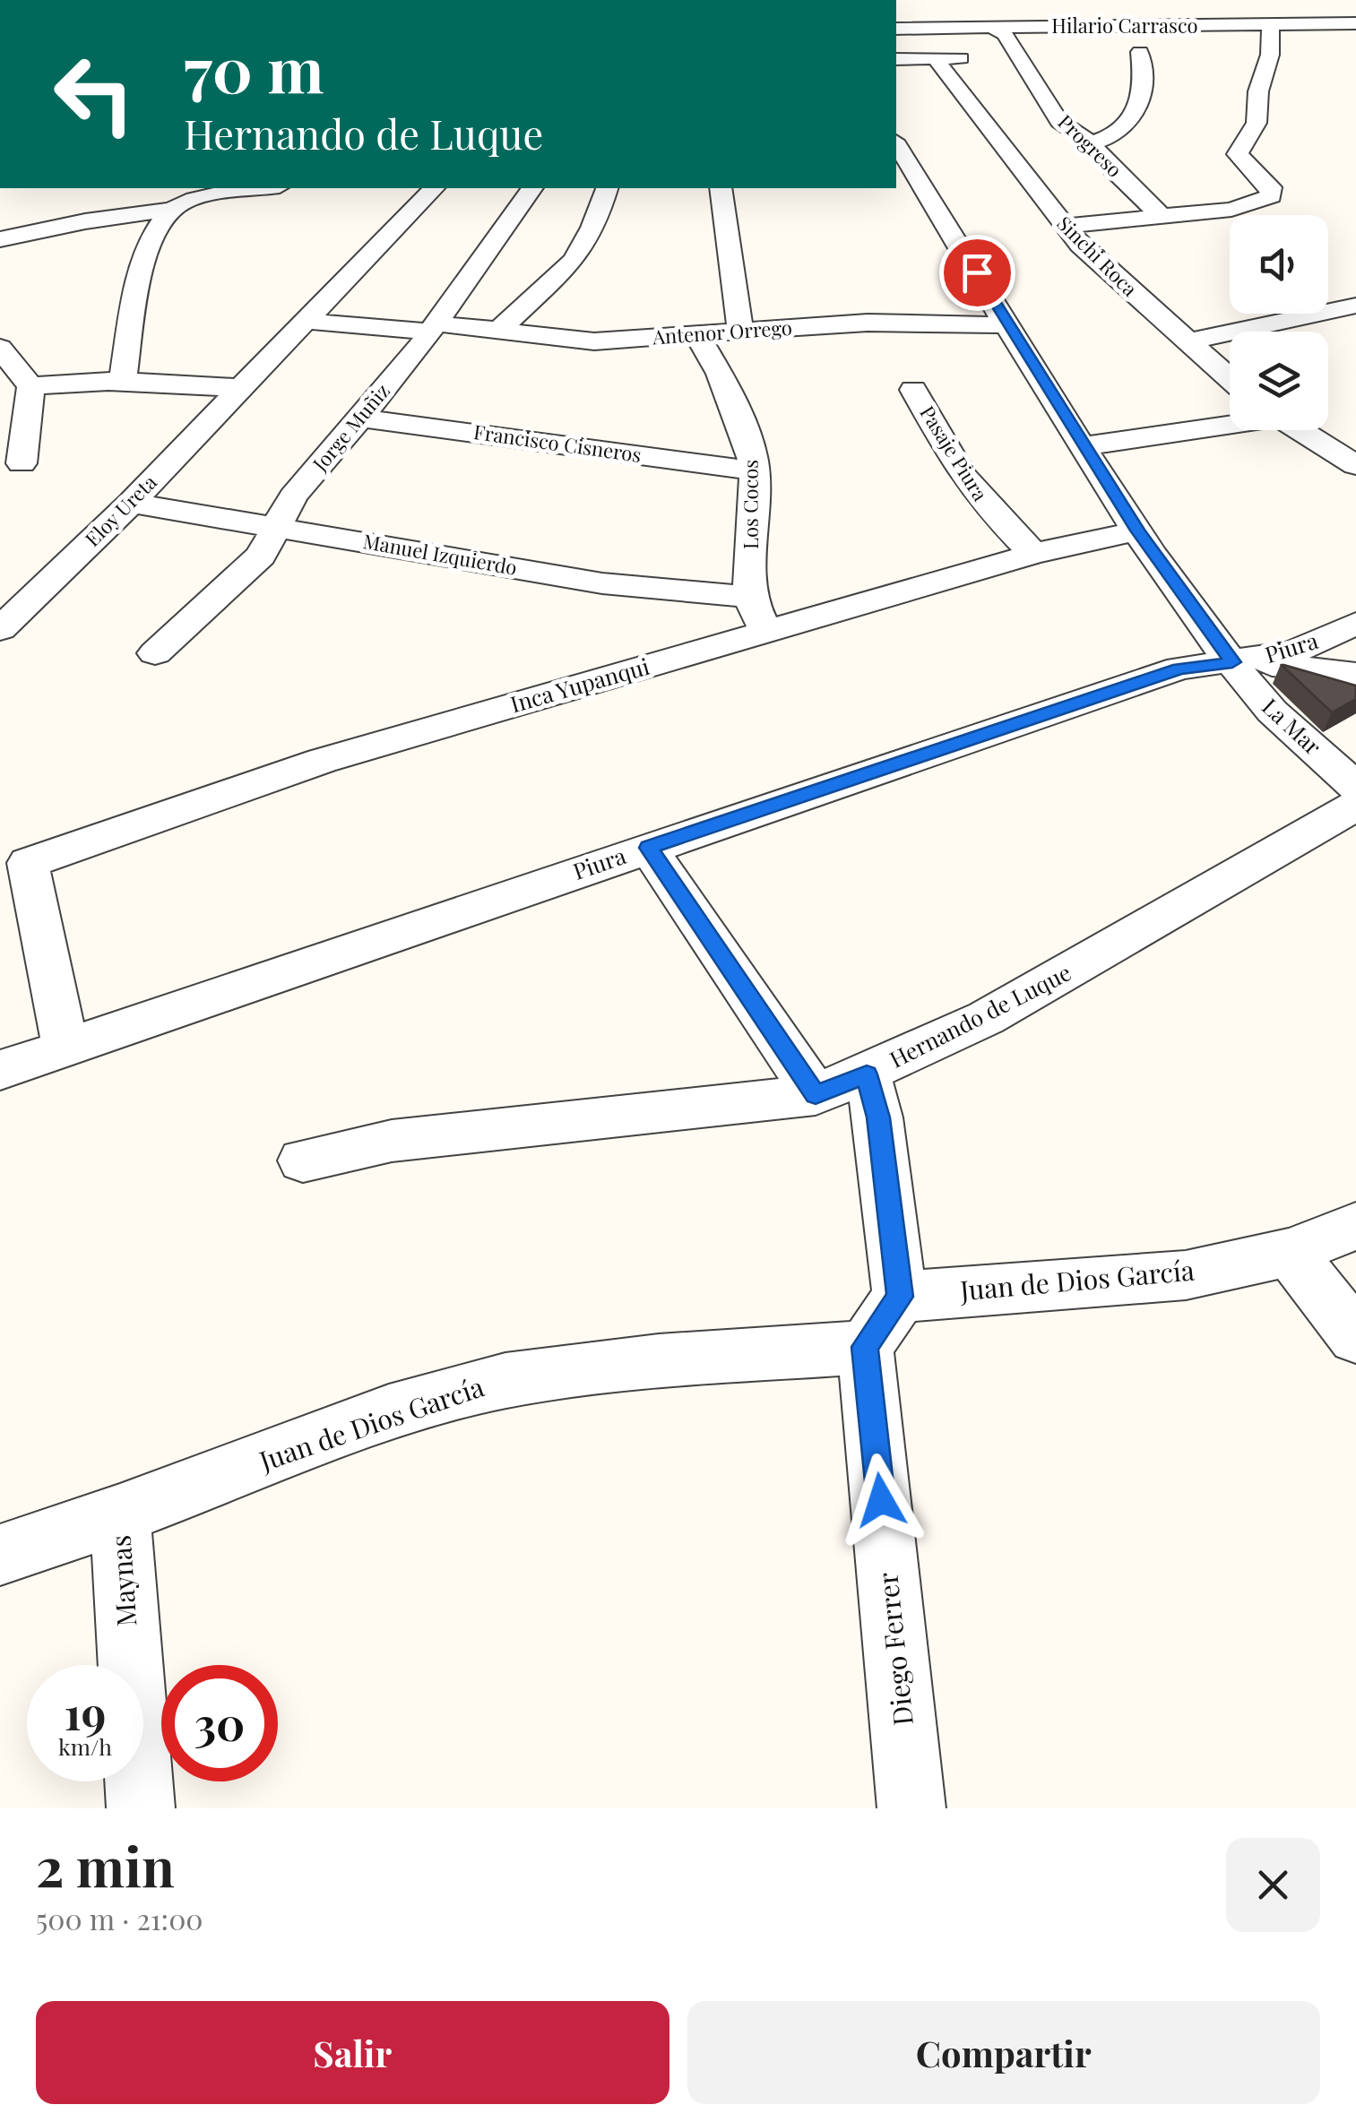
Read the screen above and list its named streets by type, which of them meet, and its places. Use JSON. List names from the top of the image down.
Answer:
{
  "streets": {
    "street": [
      "Hilario Carrasco",
      "Progreso",
      "Sinchi Roca",
      "Antenor Orrego",
      "Jorge Muñiz",
      "Francisco Cisneros",
      "Pasaje Piura",
      "Los Cocos",
      "Eloy Ureta",
      "Manuel Izquierdo",
      "Piura",
      "Inca Yupanqui",
      "La Mar",
      "Hernando de Luque",
      "Juan de Dios García",
      "Maynas",
      "Diego Ferrer"
    ]
  },
  "crossings": [
    ["Hilario Carrasco", "Progreso"],
    ["Antenor Orrego", "Jorge Muñiz"],
    ["Antenor Orrego", "Los Cocos"],
    ["Antenor Orrego", "Eloy Ureta"],
    ["Antenor Orrego", "La Mar"],
    ["Jorge Muñiz", "Francisco Cisneros"],
    ["Jorge Muñiz", "Manuel Izquierdo"],
    ["Francisco Cisneros", "Los Cocos"],
    ["Pasaje Piura", "Inca Yupanqui"],
    ["Los Cocos", "Manuel Izquierdo"],
    ["Los Cocos", "Inca Yupanqui"],
    ["Eloy Ureta", "Manuel Izquierdo"],
    ["Piura", "Inca Yupanqui"],
    ["Piura", "La Mar"],
    ["Inca Yupanqui", "La Mar"],
    ["Juan de Dios García", "Maynas"],
    ["Juan de Dios García", "Diego Ferrer"]
  ],
  "page": {
    "turn": ["70 m", "Hernando de Luque"],
    "speed": "19 km/h",
    "limit": "30",
    "heading": ["2 min", "500 m · 21:00"],
    "buttons": ["Salir", "Compartir"]
  }
}
